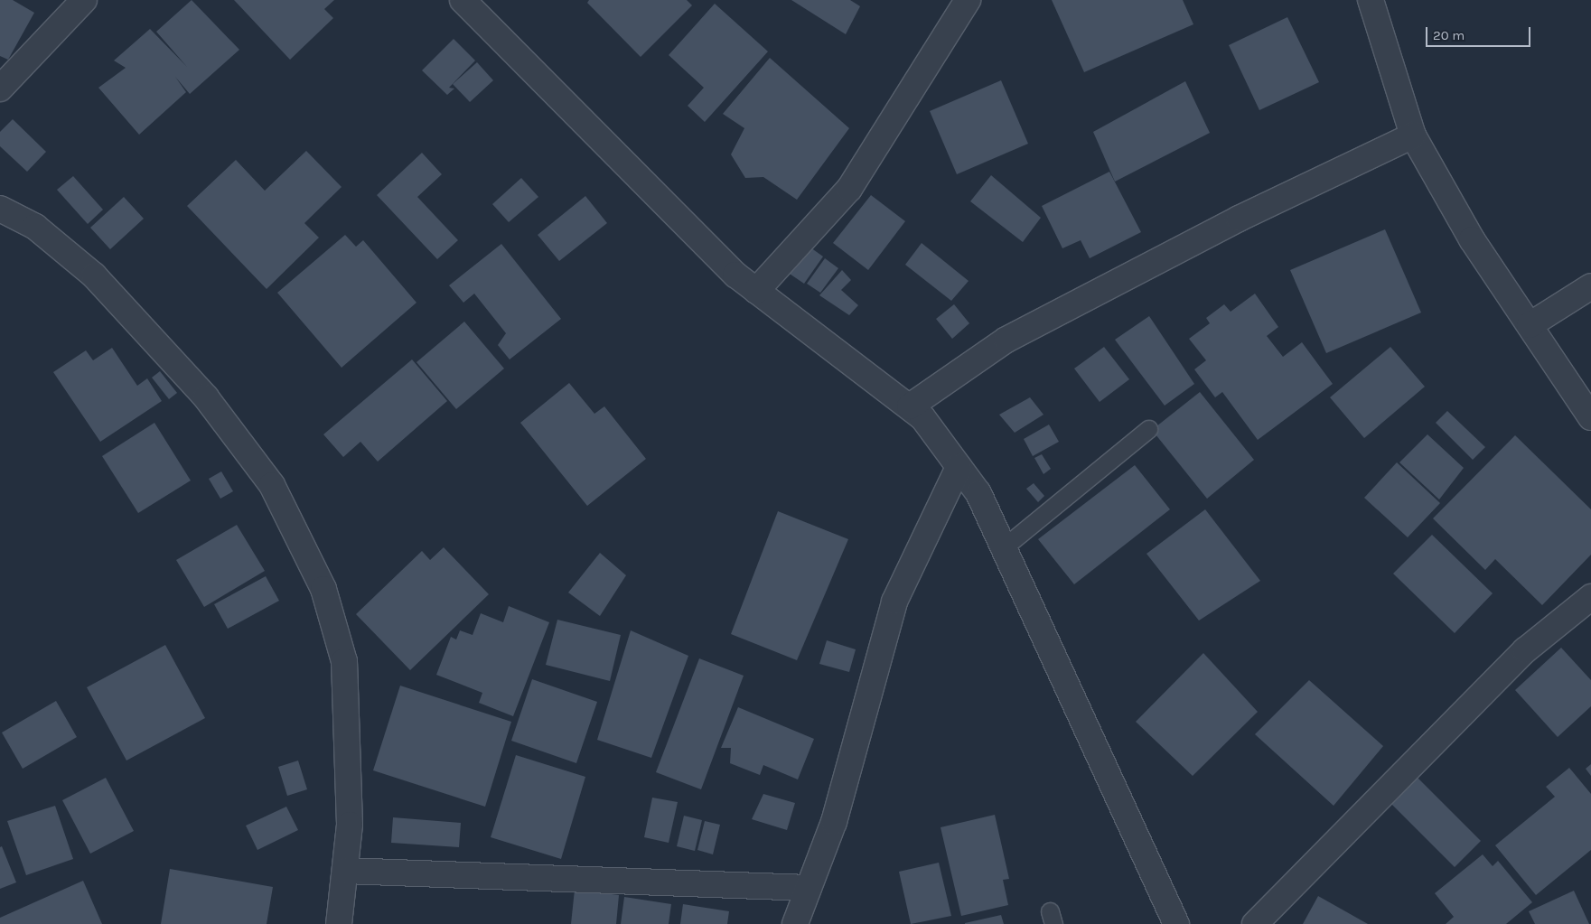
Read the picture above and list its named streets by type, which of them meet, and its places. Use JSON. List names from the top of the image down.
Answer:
{
  "scale_bar": "20 m"
}
